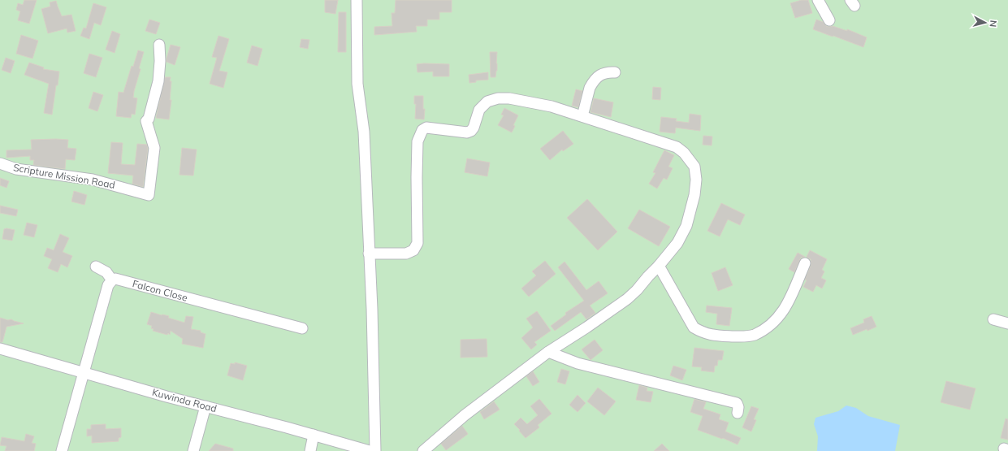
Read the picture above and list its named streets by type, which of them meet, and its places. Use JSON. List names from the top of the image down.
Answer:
{
  "streets": {
    "street": ["Scripture Mission Road", "Falcon Close", "Kuwinda Road"]
  },
  "north": "right"
}
